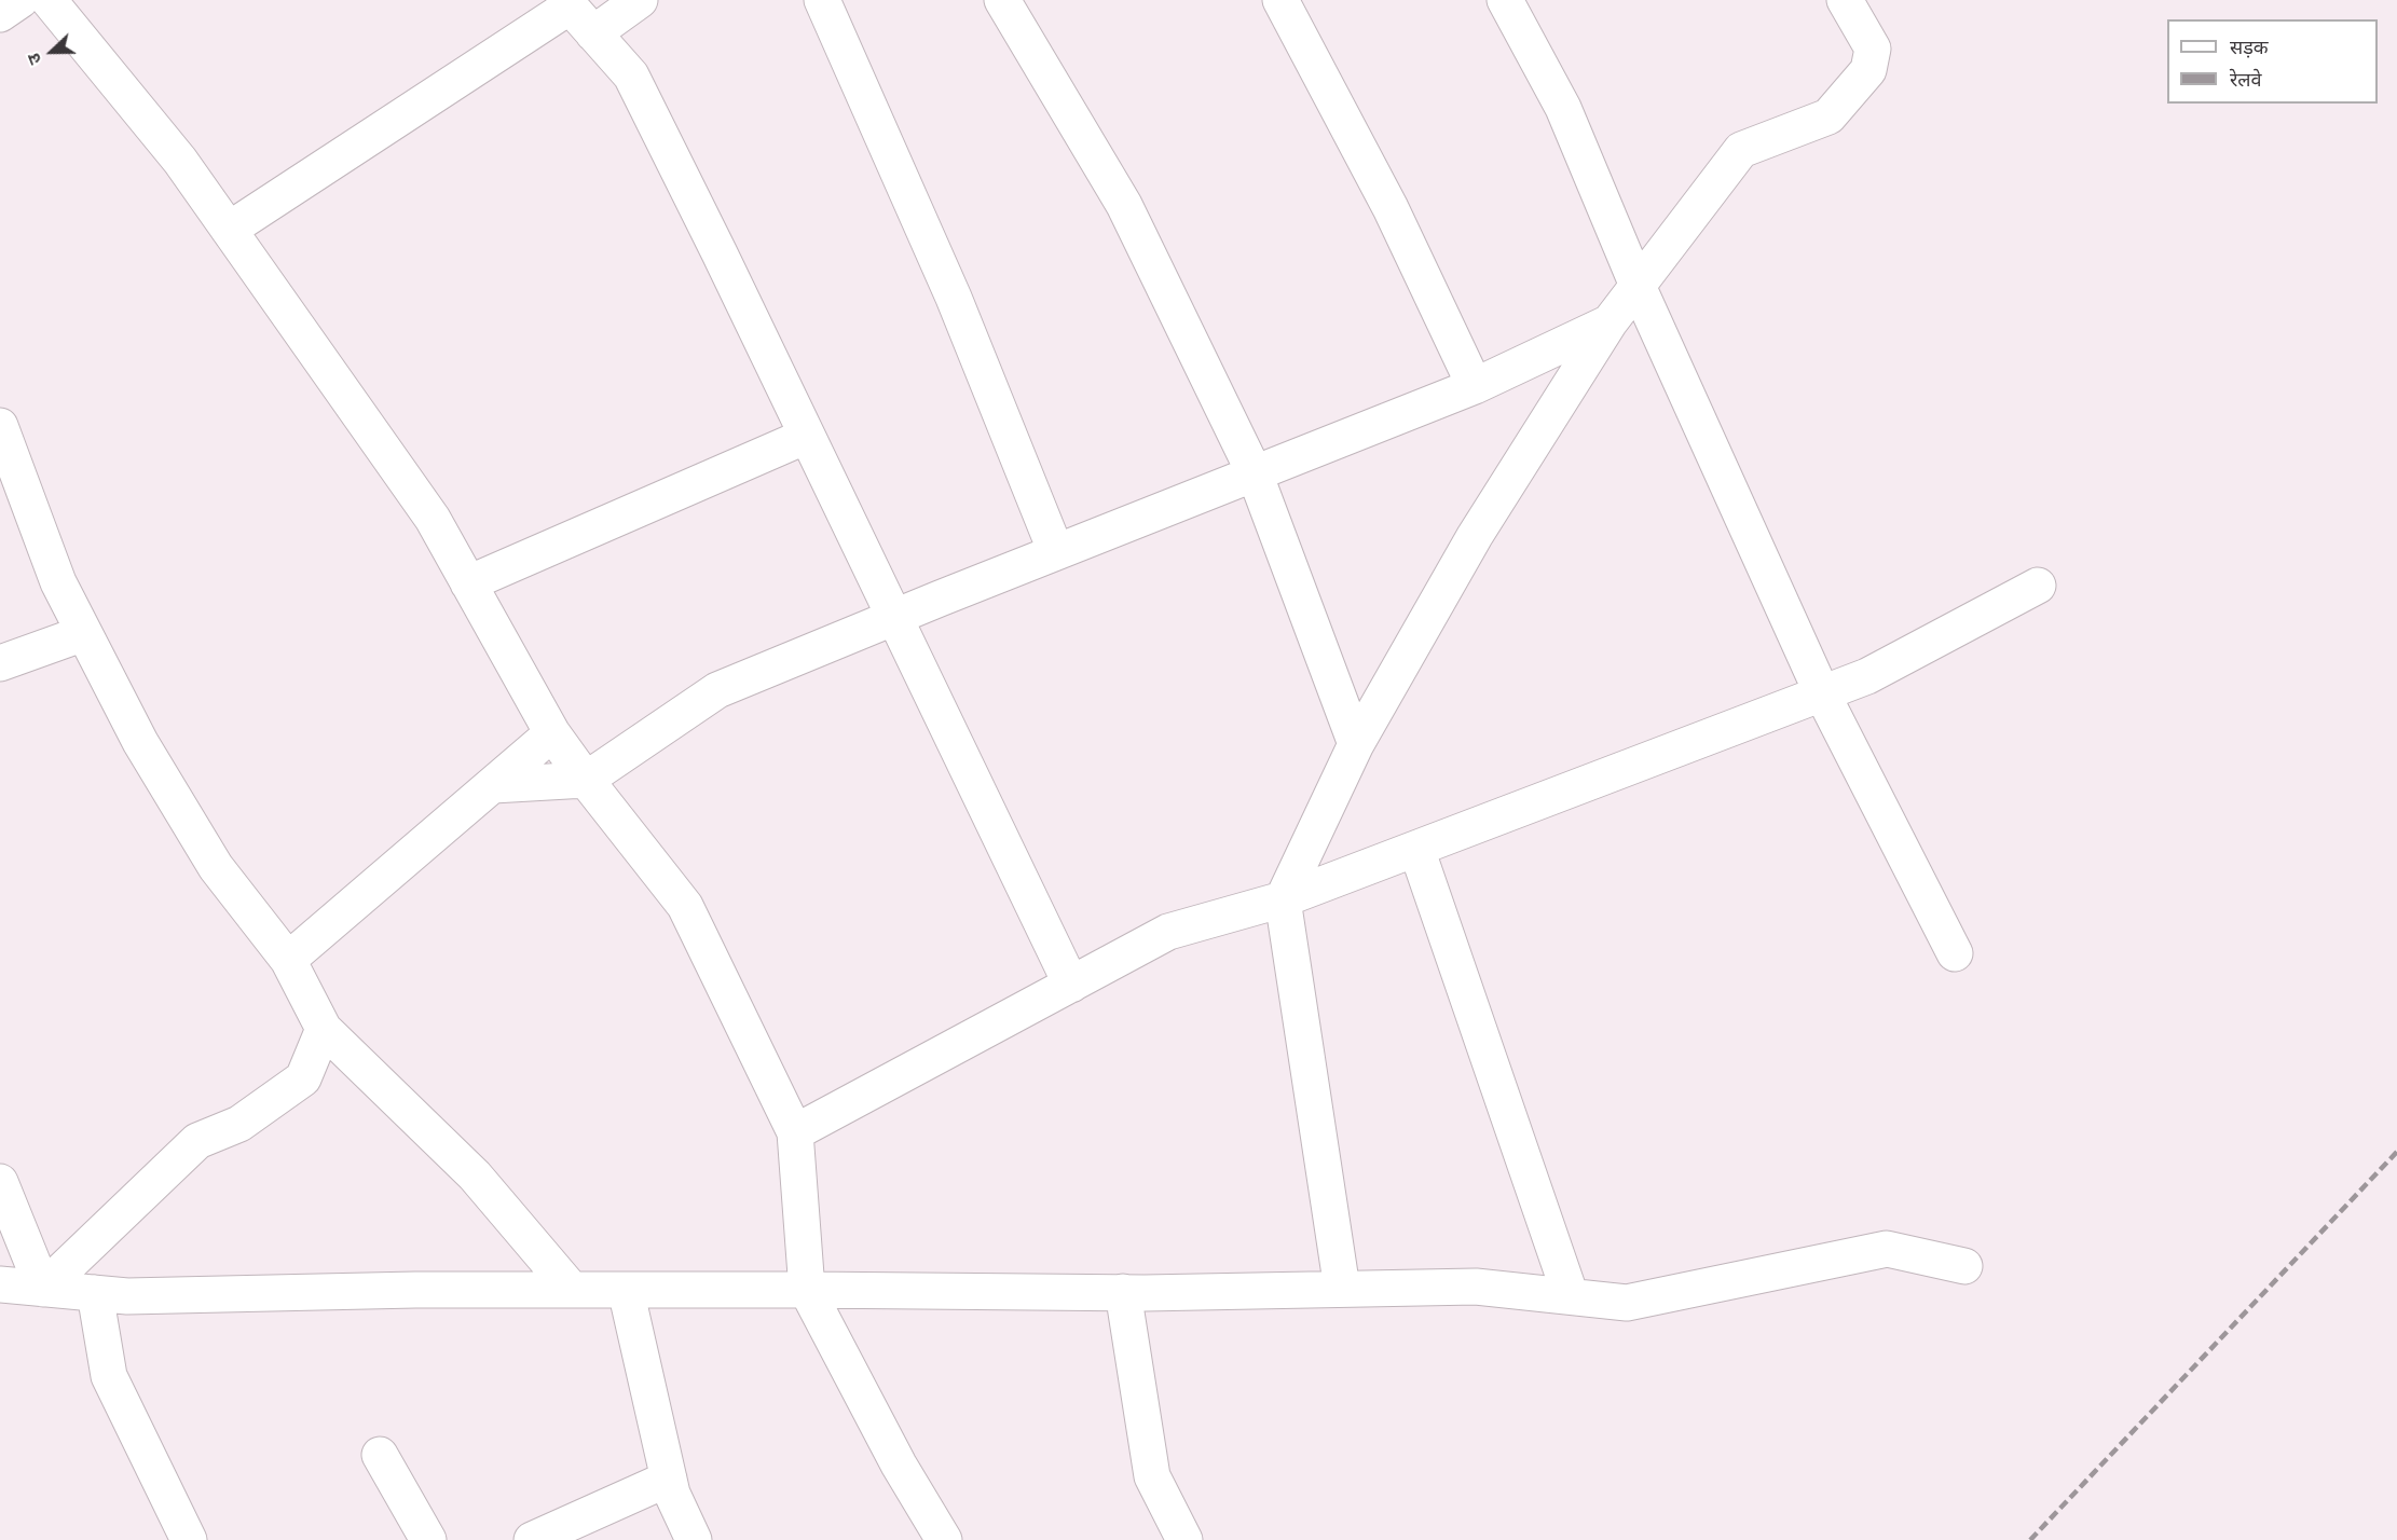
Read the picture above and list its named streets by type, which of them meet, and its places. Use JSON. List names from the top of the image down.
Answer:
{
  "legend": ["सड़क", "रेलवे"],
  "north": "left"
}
